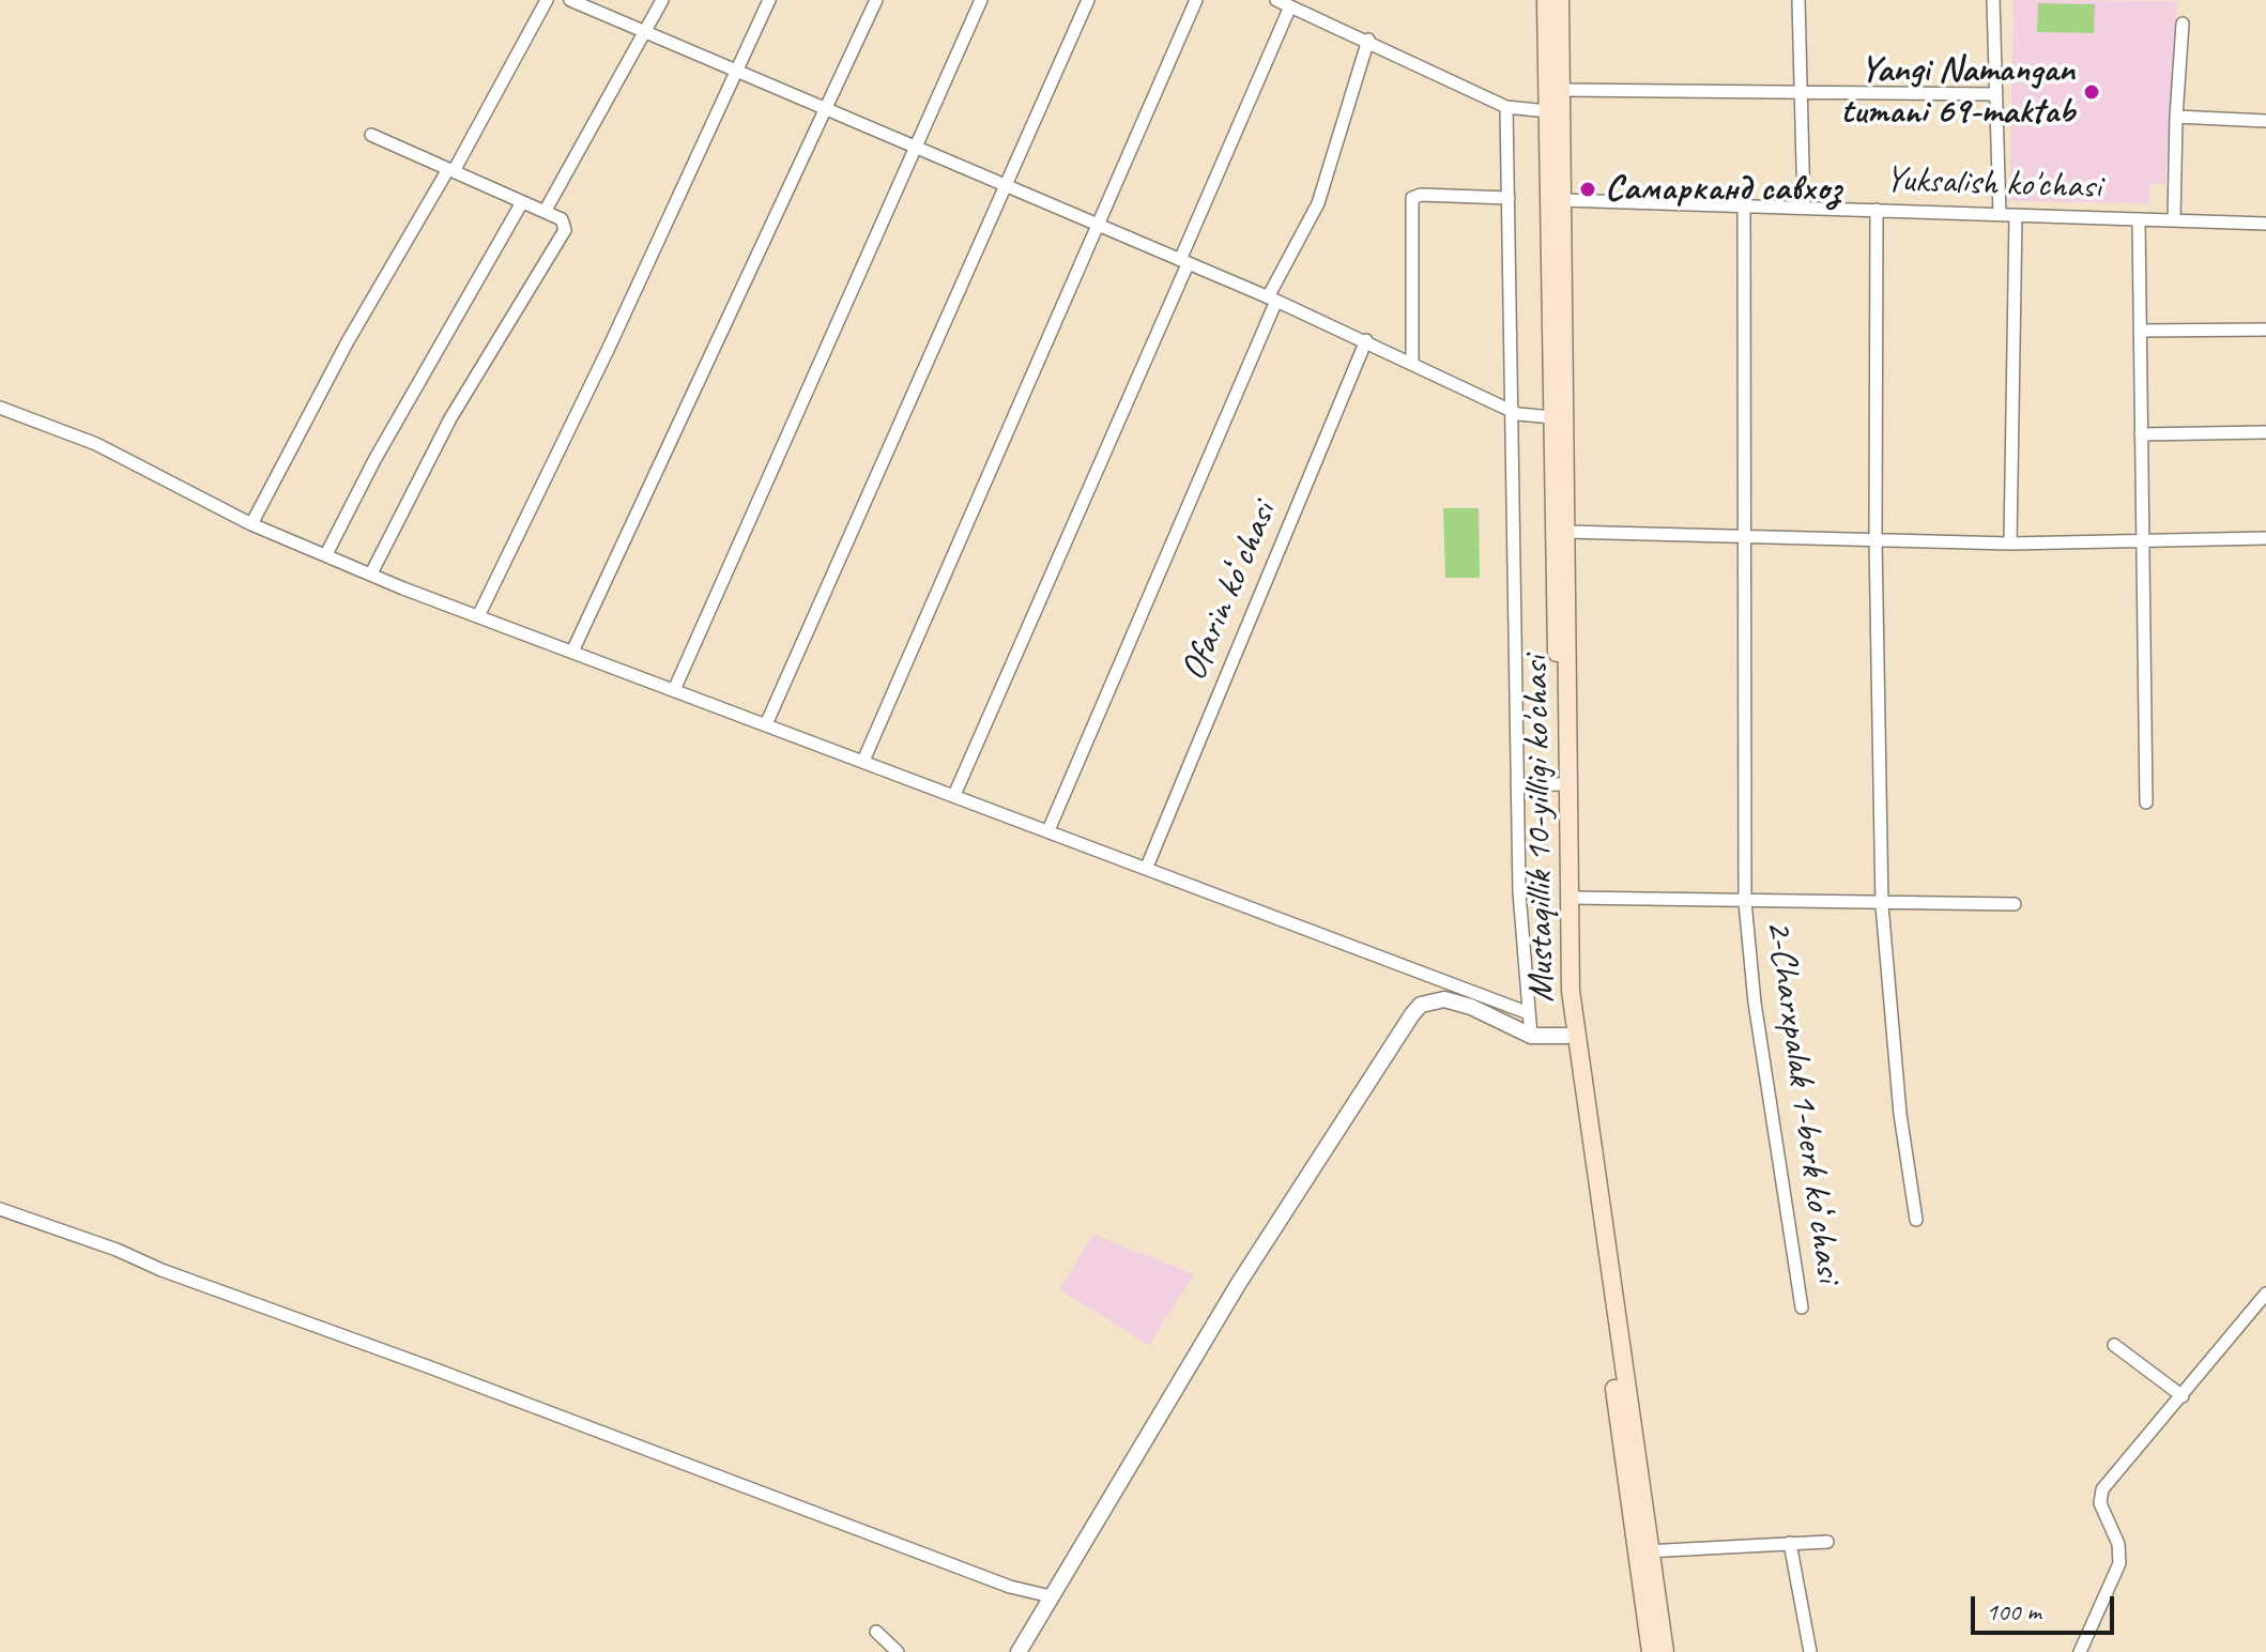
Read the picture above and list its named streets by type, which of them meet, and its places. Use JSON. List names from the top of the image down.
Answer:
{
  "streets": {
    "main road": ["Mustaqillik 10-yilligi ko'chasi"],
    "street": ["Yuksalish ko'chasi", "Ofarin koʻchasi", "2-Charxpalak 1-berk koʻchasi"]
  },
  "crossings": [
    ["Yuksalish ko'chasi", "Mustaqillik 10-yilligi ko'chasi"],
    ["Yuksalish ko'chasi", "2-Charxpalak 1-berk koʻchasi"]
  ],
  "places": ["Yangi Namangan tumani 69-maktab", "Самарканд савхоз"],
  "scale_bar": "100 m"
}
